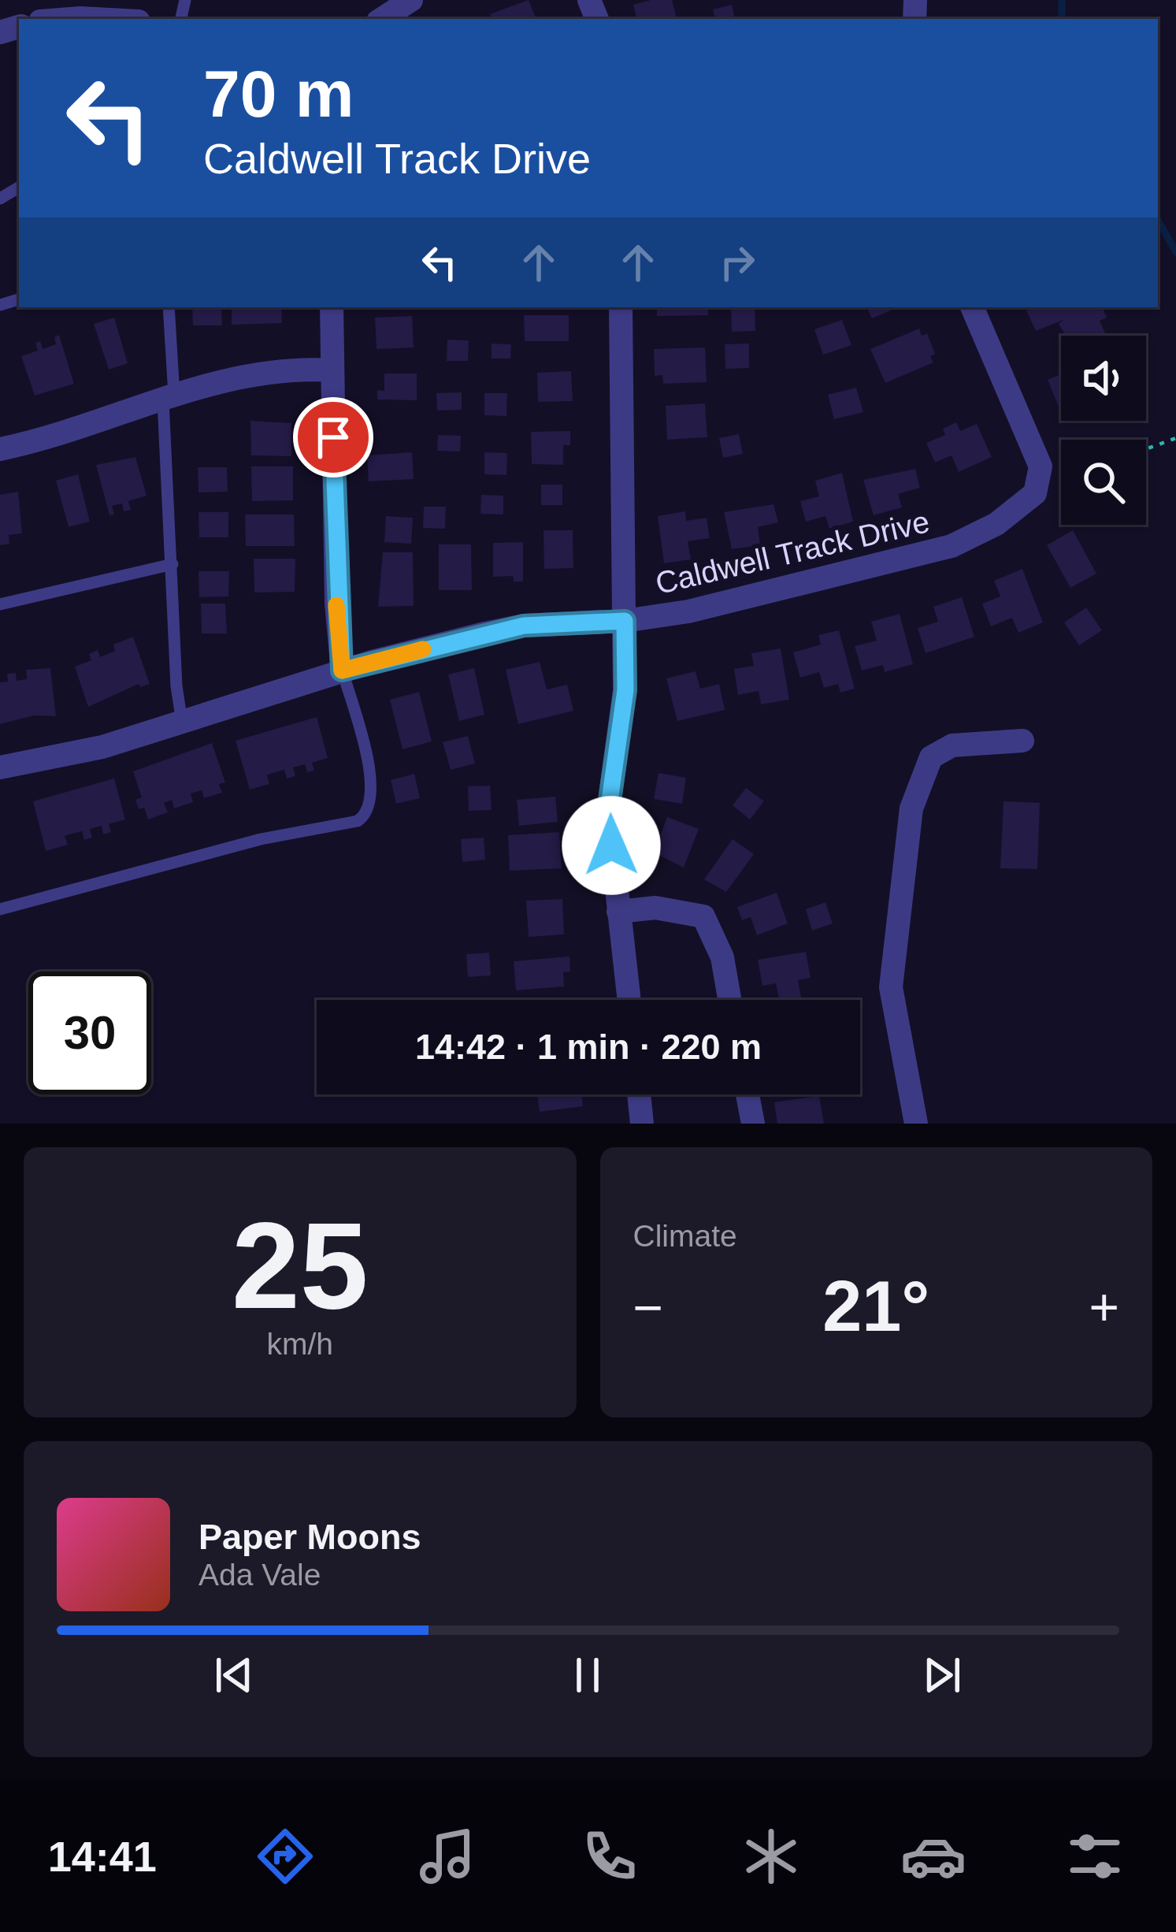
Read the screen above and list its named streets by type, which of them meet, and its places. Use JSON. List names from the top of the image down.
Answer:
{
  "streets": {
    "street": ["Caldwell Track Drive"]
  },
  "page": {
    "turn": ["70 m", "Caldwell Track Drive"],
    "limit": "30",
    "trip": "14:42 · 1 min · 220 m",
    "tile": [
      ["25", "km/h"],
      "Climate"
    ],
    "heat": ["−", "21°", "+"],
    "song": ["Paper Moons", "Ada Vale"],
    "tabs": "14:41"
  }
}
